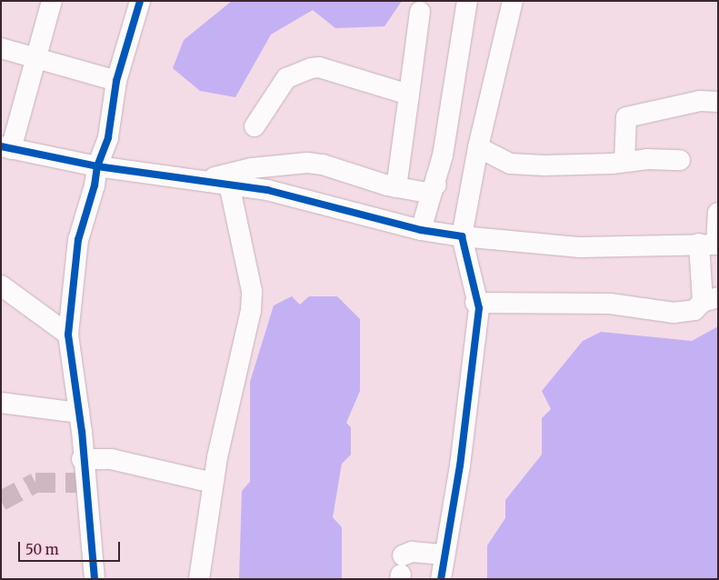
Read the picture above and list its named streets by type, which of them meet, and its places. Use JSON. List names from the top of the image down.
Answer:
{
  "scale_bar": "50 m"
}
